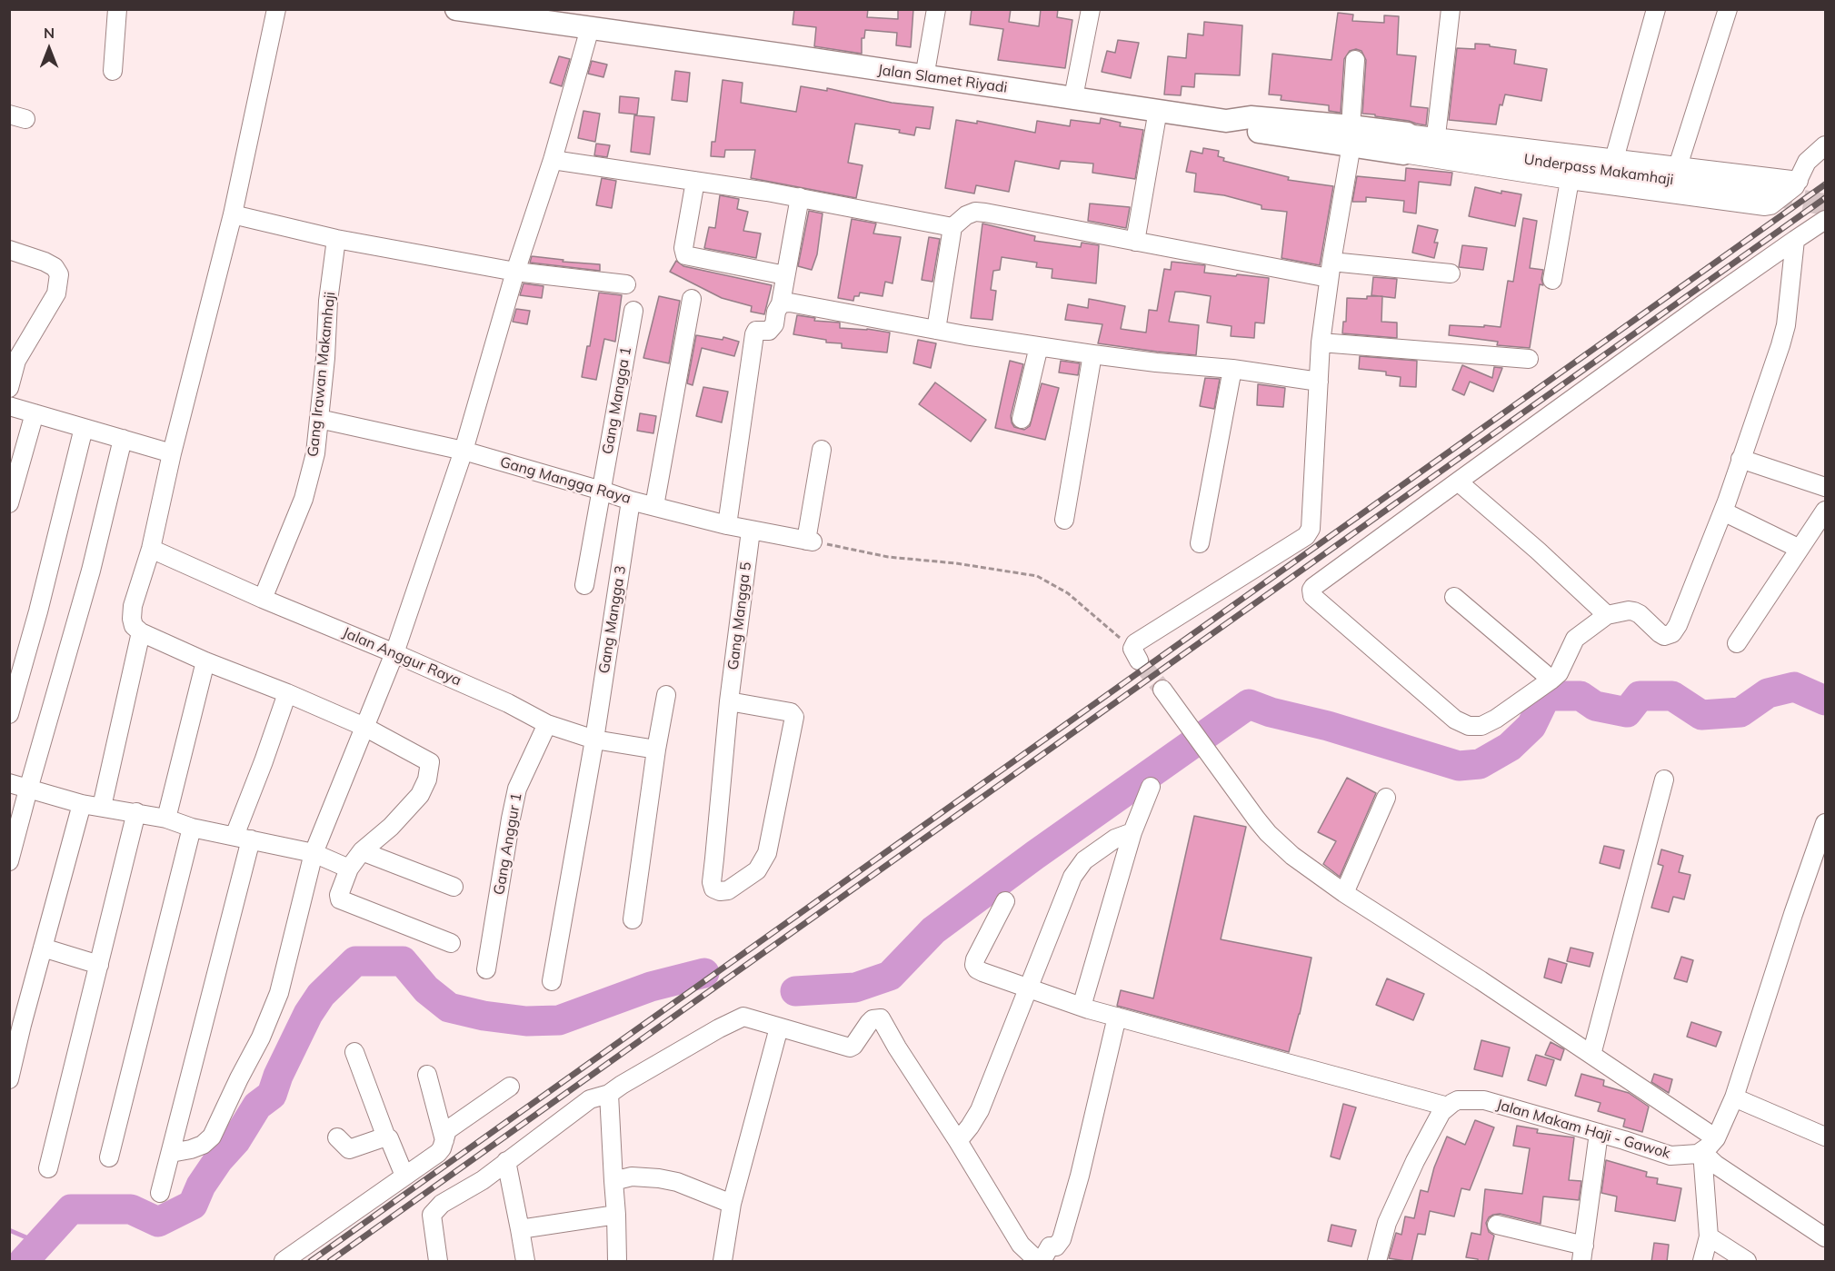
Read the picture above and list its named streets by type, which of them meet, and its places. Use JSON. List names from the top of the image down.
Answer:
{
  "streets": {
    "main road": ["Jalan Slamet Riyadi", "Underpass Makamhaji"],
    "street": [
      "Gang Irawan Makamhaji",
      "Gang Mangga 1",
      "Gang Mangga Raya",
      "Gang Mangga 5",
      "Gang Mangga 3",
      "Jalan Anggur Raya",
      "Gang Anggur 1",
      "Jalan Makam Haji - Gawok"
    ]
  },
  "crossings": [
    ["Gang Irawan Makamhaji", "Gang Mangga Raya"],
    ["Gang Irawan Makamhaji", "Jalan Anggur Raya"],
    ["Gang Mangga 1", "Gang Mangga Raya"],
    ["Gang Mangga Raya", "Gang Mangga 5"],
    ["Gang Mangga Raya", "Gang Mangga 3"],
    ["Gang Mangga 3", "Jalan Anggur Raya"],
    ["Jalan Anggur Raya", "Gang Anggur 1"]
  ],
  "north": "top"
}
